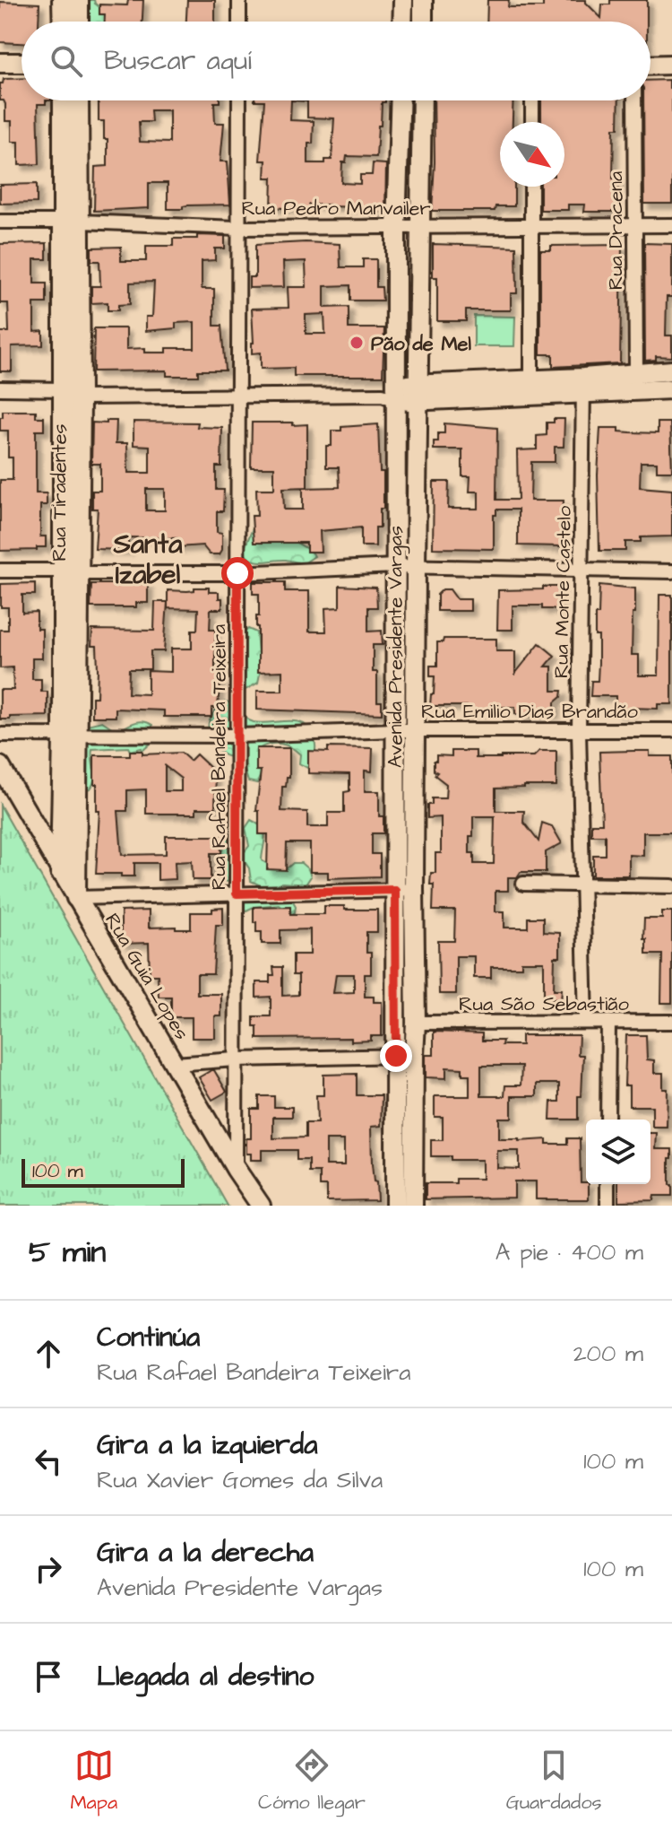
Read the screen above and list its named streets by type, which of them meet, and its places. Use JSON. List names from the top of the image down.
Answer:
{
  "streets": {
    "main road": ["Rua Tiradentes", "Avenida Presidente Vargas", "Rua Guia Lopes"],
    "street": [
      "Rua Pedro Manvailer",
      "Rua Dracena",
      "Rua Monte Castelo",
      "Rua Emilio Dias Brandão",
      "Rua Rafael Bandeira Teixeira",
      "Rua São Sebastião"
    ]
  },
  "crossings": [
    ["Rua Pedro Manvailer", "Rua Dracena"],
    ["Rua Pedro Manvailer", "Rua Tiradentes"],
    ["Rua Pedro Manvailer", "Avenida Presidente Vargas"],
    ["Rua Pedro Manvailer", "Rua Rafael Bandeira Teixeira"],
    ["Rua Tiradentes", "Rua Emilio Dias Brandão"],
    ["Rua Tiradentes", "Rua Guia Lopes"],
    ["Rua Monte Castelo", "Rua Emilio Dias Brandão"],
    ["Rua Monte Castelo", "Rua São Sebastião"],
    ["Avenida Presidente Vargas", "Rua Emilio Dias Brandão"],
    ["Avenida Presidente Vargas", "Rua São Sebastião"],
    ["Rua Emilio Dias Brandão", "Rua Rafael Bandeira Teixeira"],
    ["Rua Rafael Bandeira Teixeira", "Rua Guia Lopes"]
  ],
  "districts": ["Santa Izabel"],
  "places": ["Pão de Mel"],
  "scale_bar": "100 m",
  "north": "bottom right",
  "page": {
    "search": "Buscar aquí",
    "scale": "100 m",
    "heading": ["5 min", "A pie · 400 m"],
    "list": [
      ["Continúa", "Rua Rafael Bandeira Teixeira", "200 m"],
      ["Gira a la izquierda", "Rua Xavier Gomes da Silva", "100 m"],
      ["Gira a la derecha", "Avenida Presidente Vargas", "100 m"],
      "Llegada al destino"
    ],
    "nav": ["Mapa", "Cómo llegar", "Guardados"]
  }
}
